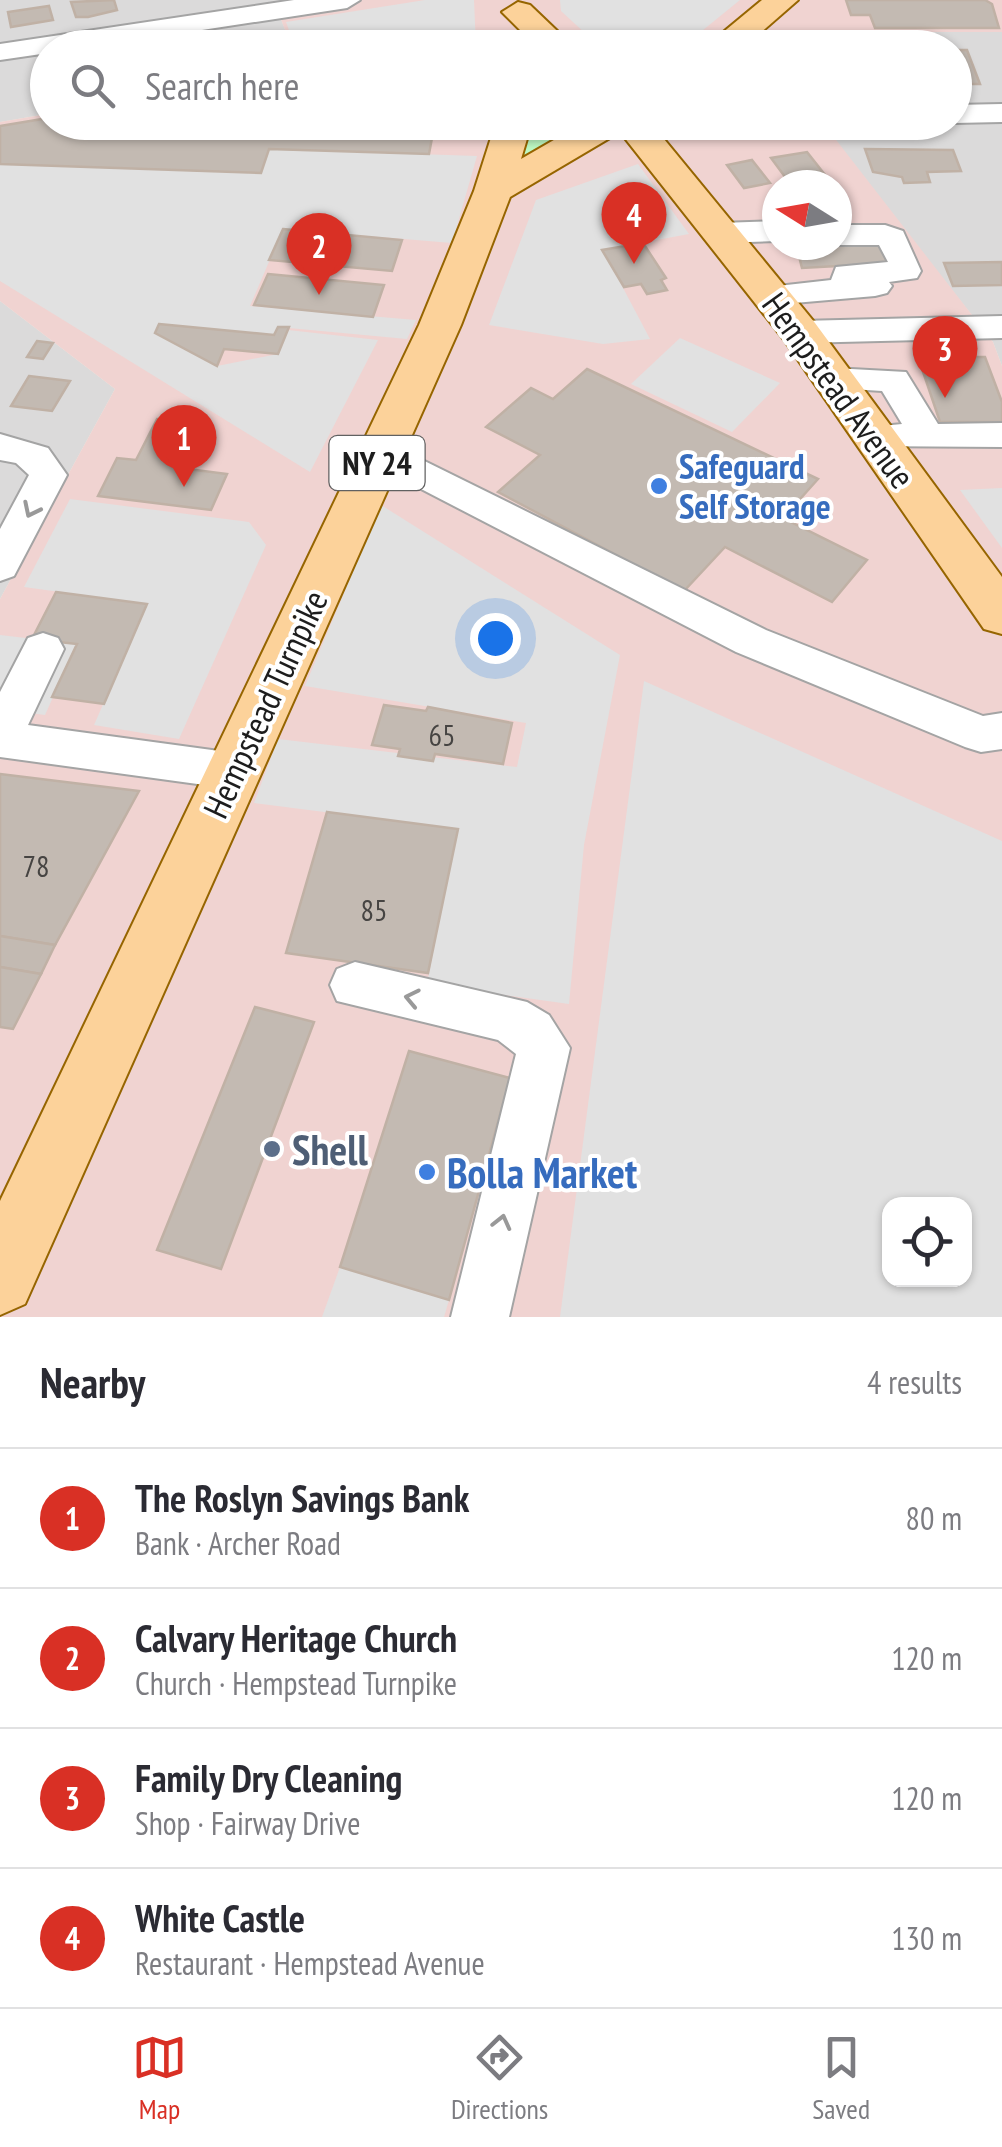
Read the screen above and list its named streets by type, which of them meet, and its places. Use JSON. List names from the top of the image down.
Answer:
{
  "streets": {
    "main road": ["Hempstead Avenue", "NY 24", "Hempstead Turnpike"]
  },
  "places": ["Safeguard Self Storage", "Shell", "Bolla Market"],
  "house_numbers": ["65", "78", "85"],
  "north": "left",
  "page": {
    "search": "Search here",
    "pins": [
      "4",
      "2",
      "3",
      "1"
    ],
    "heading": ["Nearby", "4 results"],
    "list": [
      {
        "mark": "1",
        "name": "The Roslyn Savings Bank",
        "note": "Bank · Archer Road",
        "value": "80 m"
      },
      {
        "mark": "2",
        "name": "Calvary Heritage Church",
        "note": "Church · Hempstead Turnpike",
        "value": "120 m"
      },
      {
        "mark": "3",
        "name": "Family Dry Cleaning",
        "note": "Shop · Fairway Drive",
        "value": "120 m"
      },
      {
        "mark": "4",
        "name": "White Castle",
        "note": "Restaurant · Hempstead Avenue",
        "value": "130 m"
      }
    ],
    "nav": ["Map", "Directions", "Saved"]
  }
}
